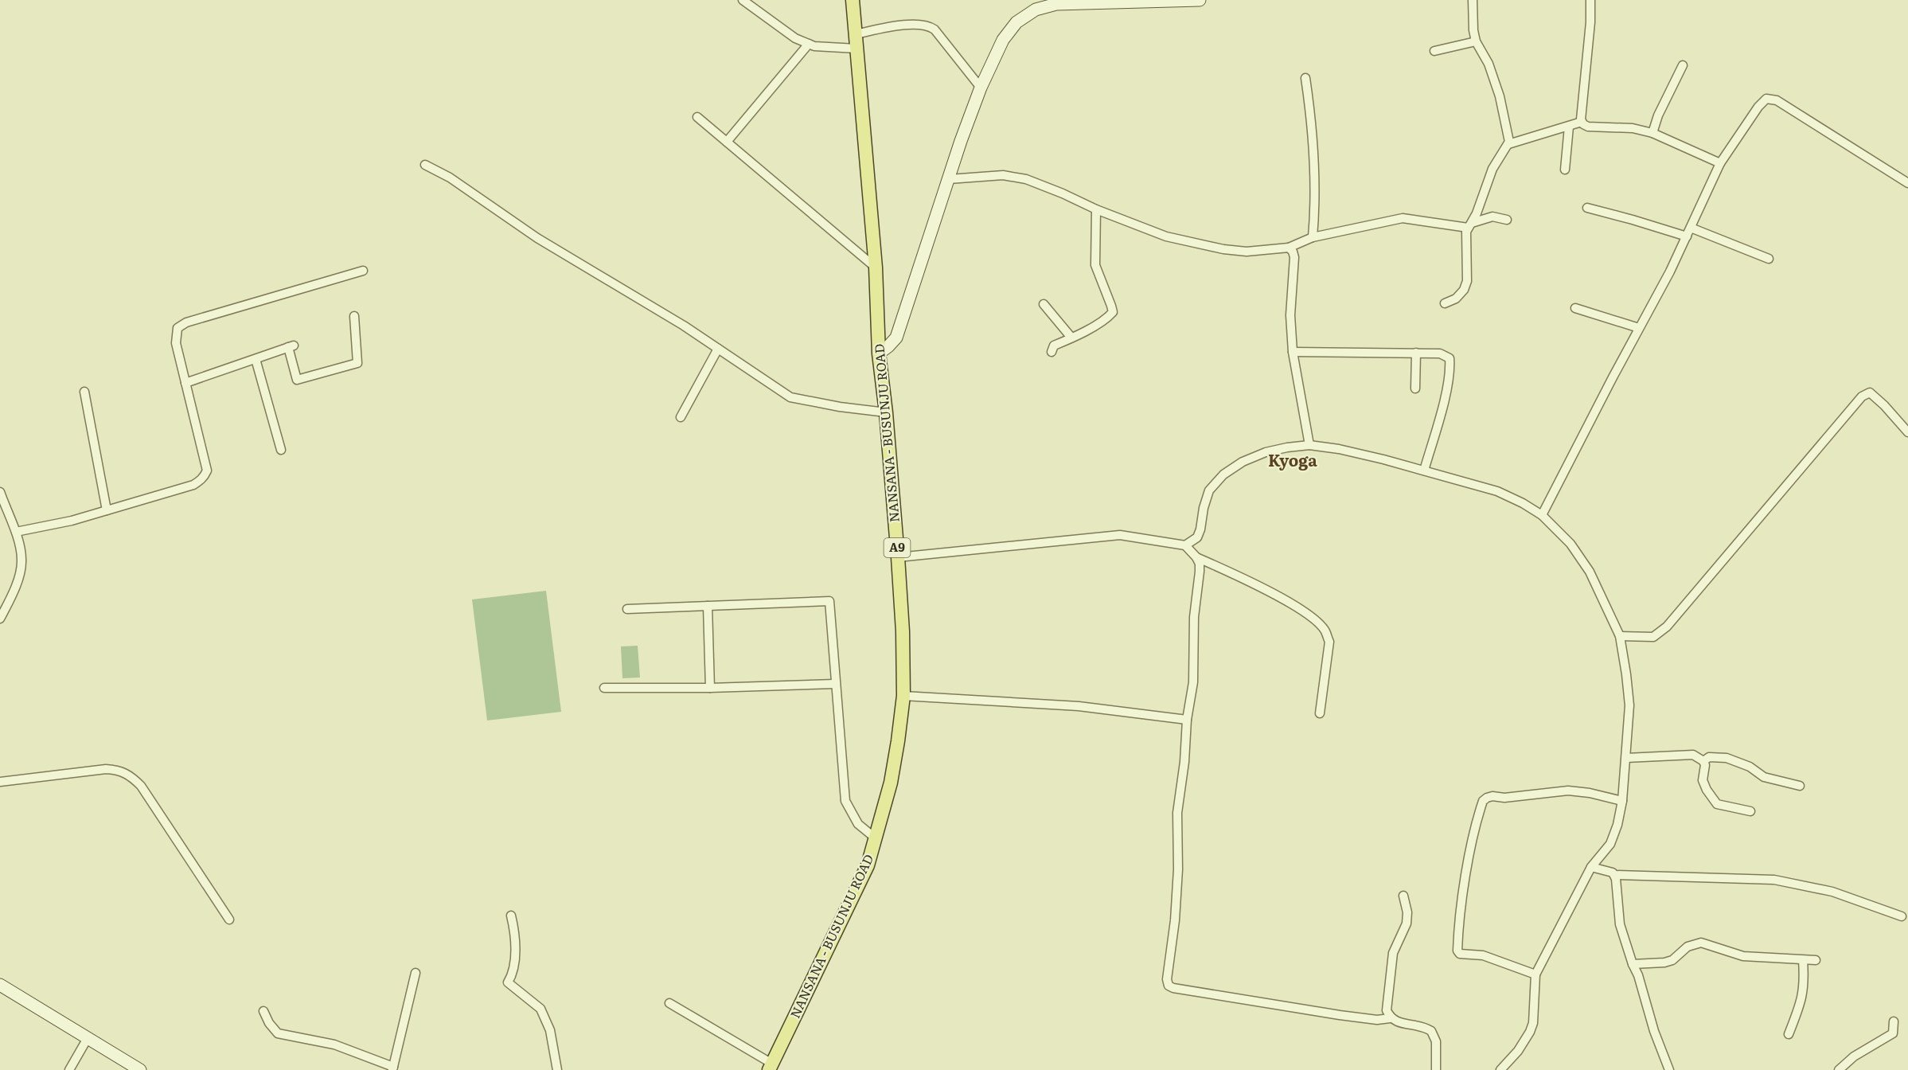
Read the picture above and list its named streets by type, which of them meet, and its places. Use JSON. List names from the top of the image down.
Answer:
{
  "streets": {
    "main road": ["NANSANA - BUSUNJU ROAD", "A9"]
  },
  "districts": ["Kyoga"]
}
